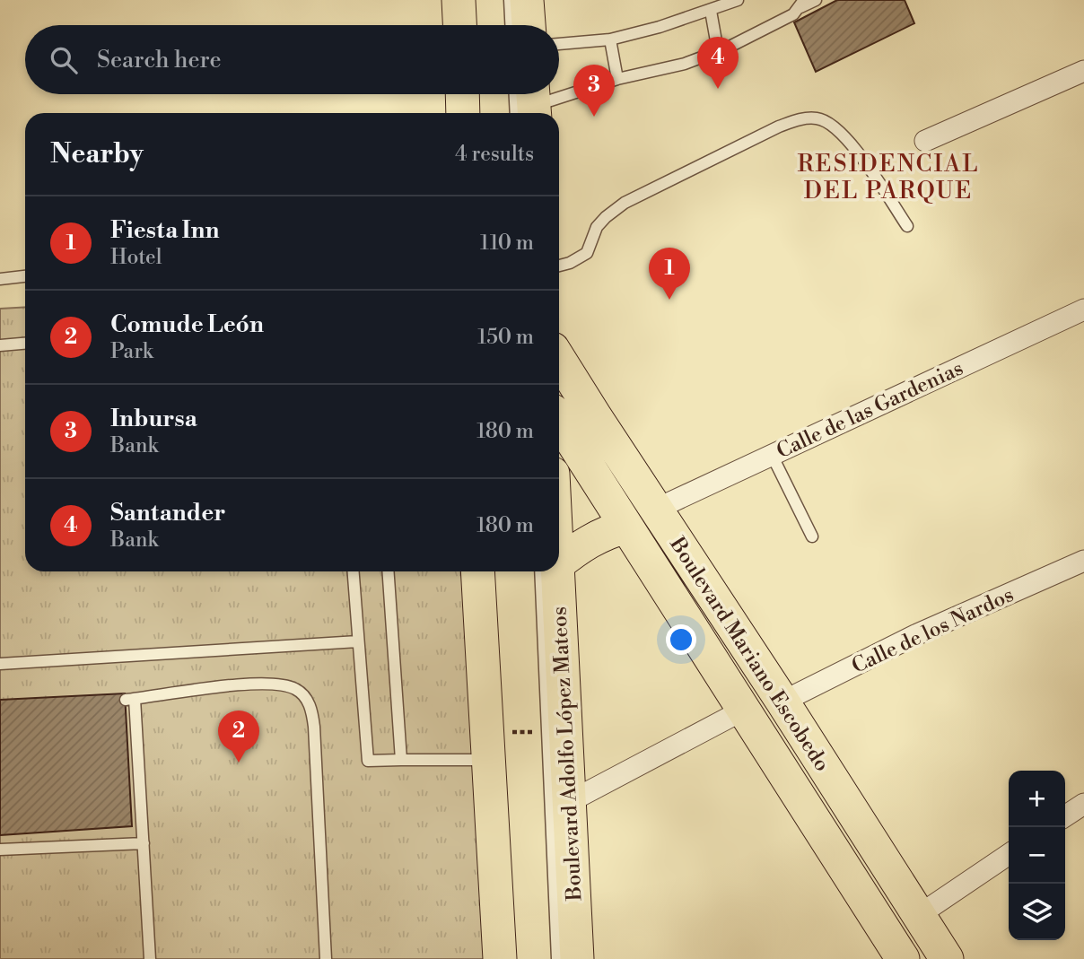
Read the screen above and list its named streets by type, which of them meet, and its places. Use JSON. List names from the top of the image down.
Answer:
{
  "streets": {
    "main road": ["Boulevard Mariano Escobedo", "Boulevard Adolfo López Mateos"],
    "street": ["Calle de las Gardenias", "Calle de los Nardos"]
  },
  "crossings": [
    ["Calle de las Gardenias", "Boulevard Mariano Escobedo"],
    ["Calle de los Nardos", "Boulevard Mariano Escobedo"]
  ],
  "districts": ["RESIDENCIAL DEL PARQUE"],
  "page": {
    "search": "Search here",
    "pins": [
      "4",
      "3",
      "1",
      "2"
    ],
    "heading": ["Nearby", "4 results"],
    "list": [
      {
        "mark": "1",
        "name": "Fiesta Inn",
        "note": "Hotel",
        "value": "110 m"
      },
      {
        "mark": "2",
        "name": "Comude León",
        "note": "Park",
        "value": "150 m"
      },
      {
        "mark": "3",
        "name": "Inbursa",
        "note": "Bank",
        "value": "180 m"
      },
      {
        "mark": "4",
        "name": "Santander",
        "note": "Bank",
        "value": "180 m"
      }
    ],
    "map_buttons": ["+", "−"]
  }
}
